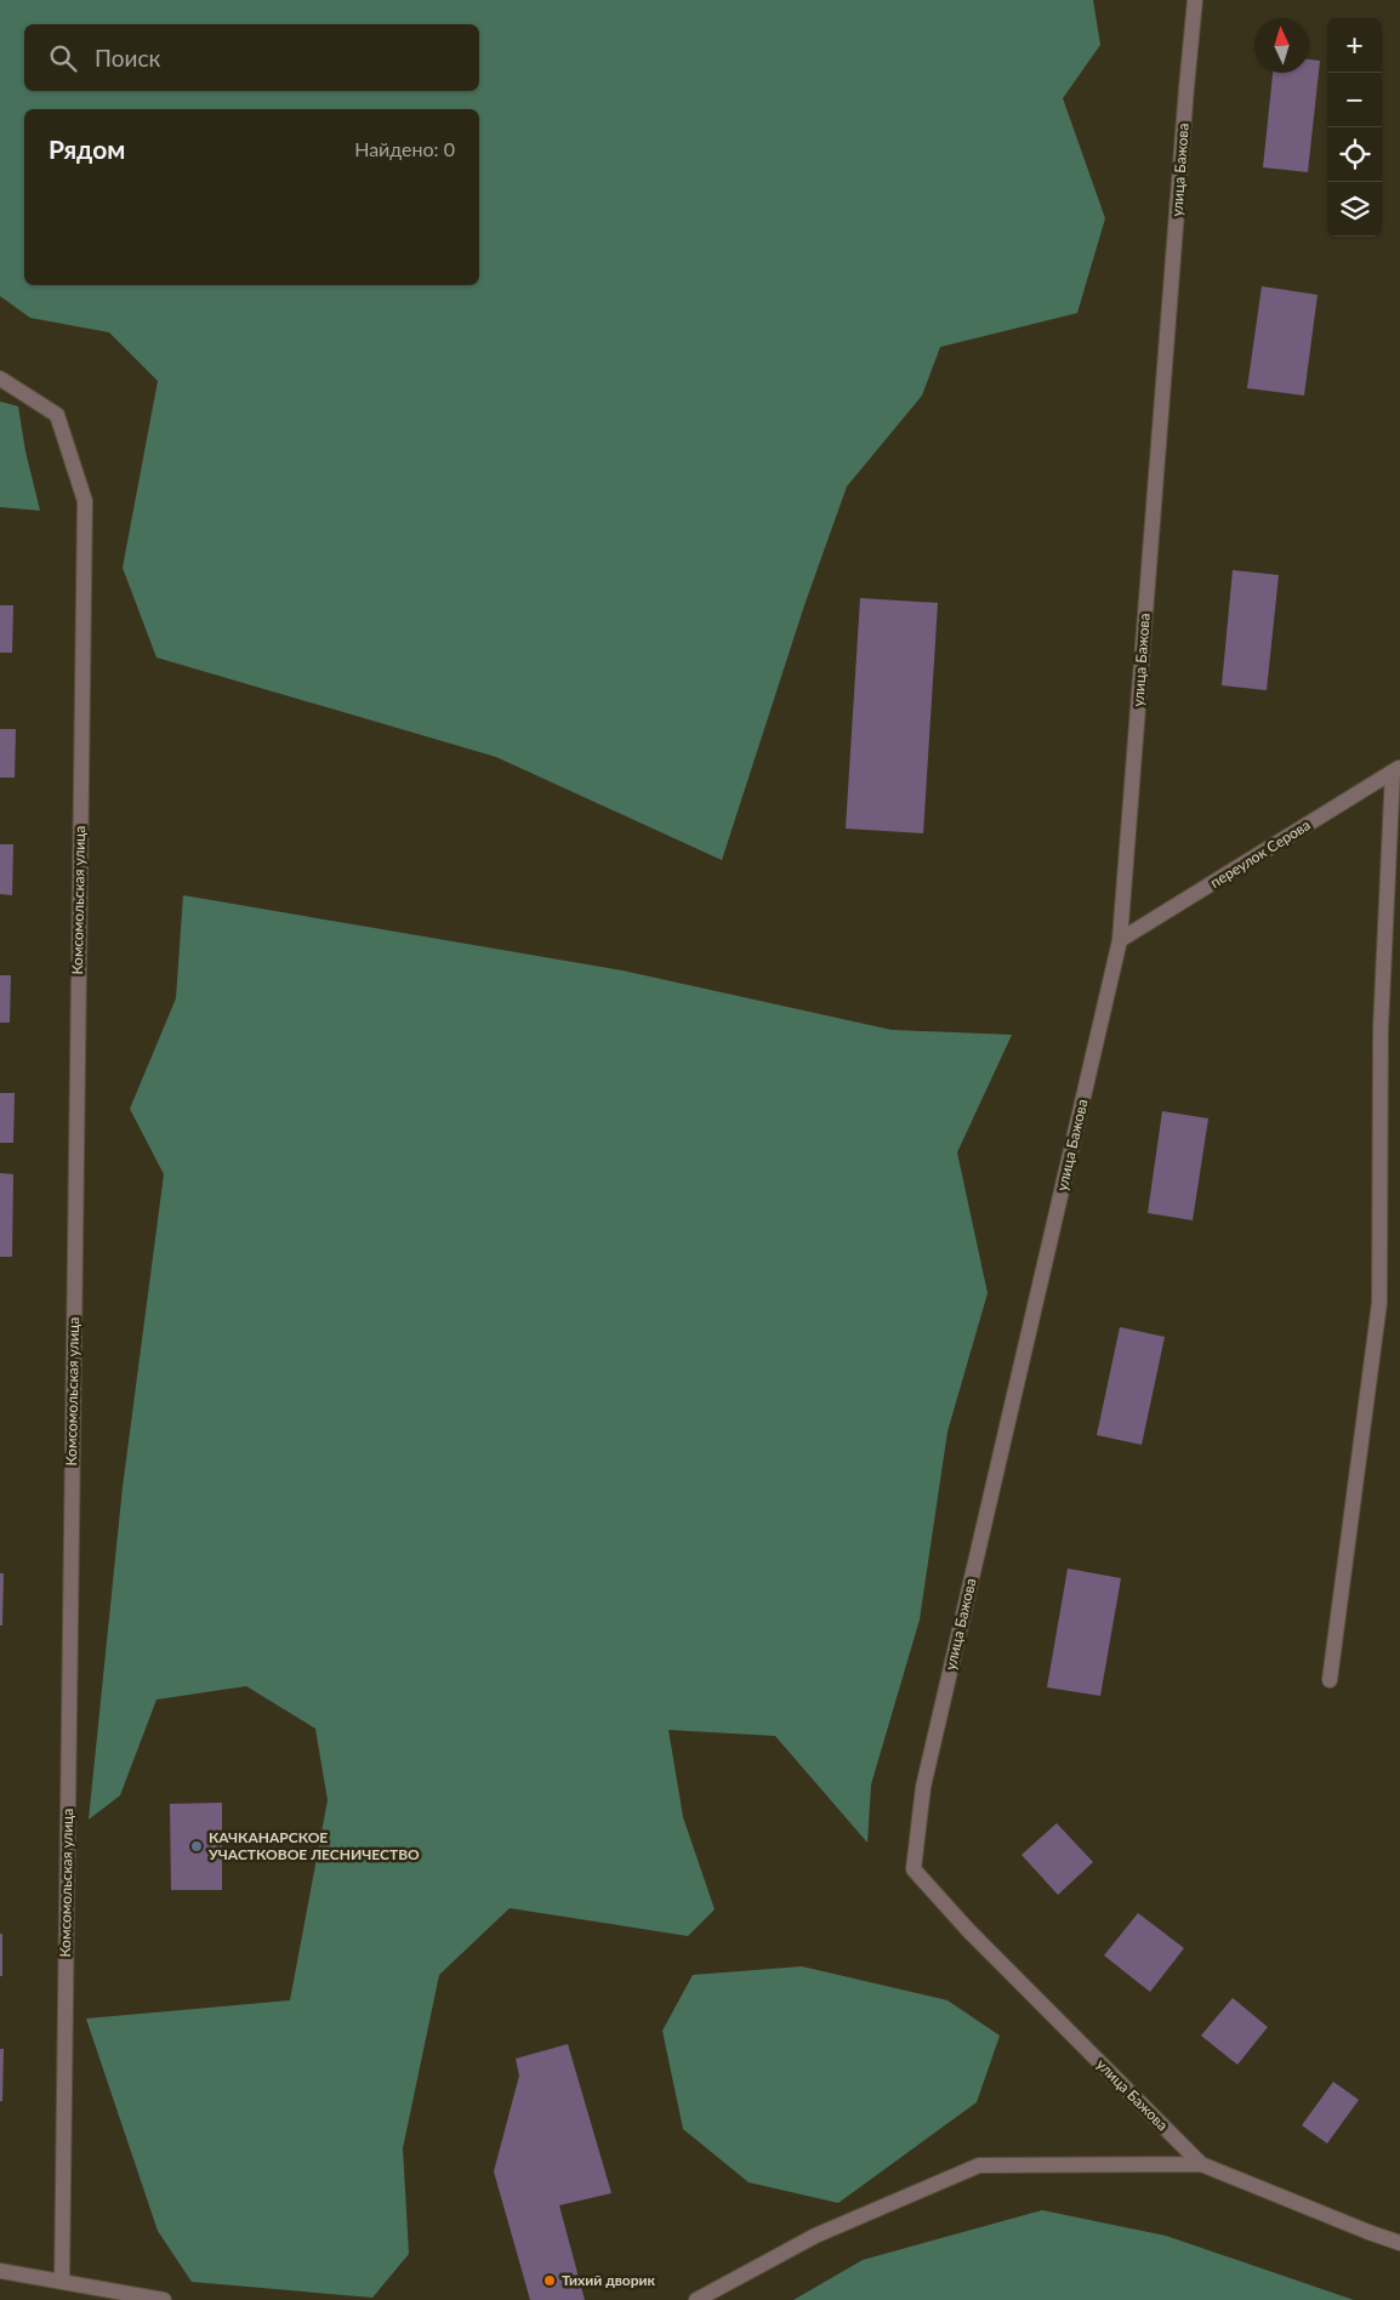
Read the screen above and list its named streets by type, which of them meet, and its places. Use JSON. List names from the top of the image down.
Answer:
{
  "streets": {
    "street": ["улица Бажова", "переулок Серова", "Комсомольская улица"]
  },
  "crossings": [
    ["улица Бажова", "переулок Серова"]
  ],
  "places": ["КАЧКАНАРСКОЕ УЧАСТКОВОЕ ЛЕСНИЧЕСТВО", "Тихий дворик"],
  "north": "top",
  "page": {
    "map_buttons": ["+", "−"],
    "search": "Поиск",
    "heading": ["Рядом", "Найдено: 0"]
  }
}
